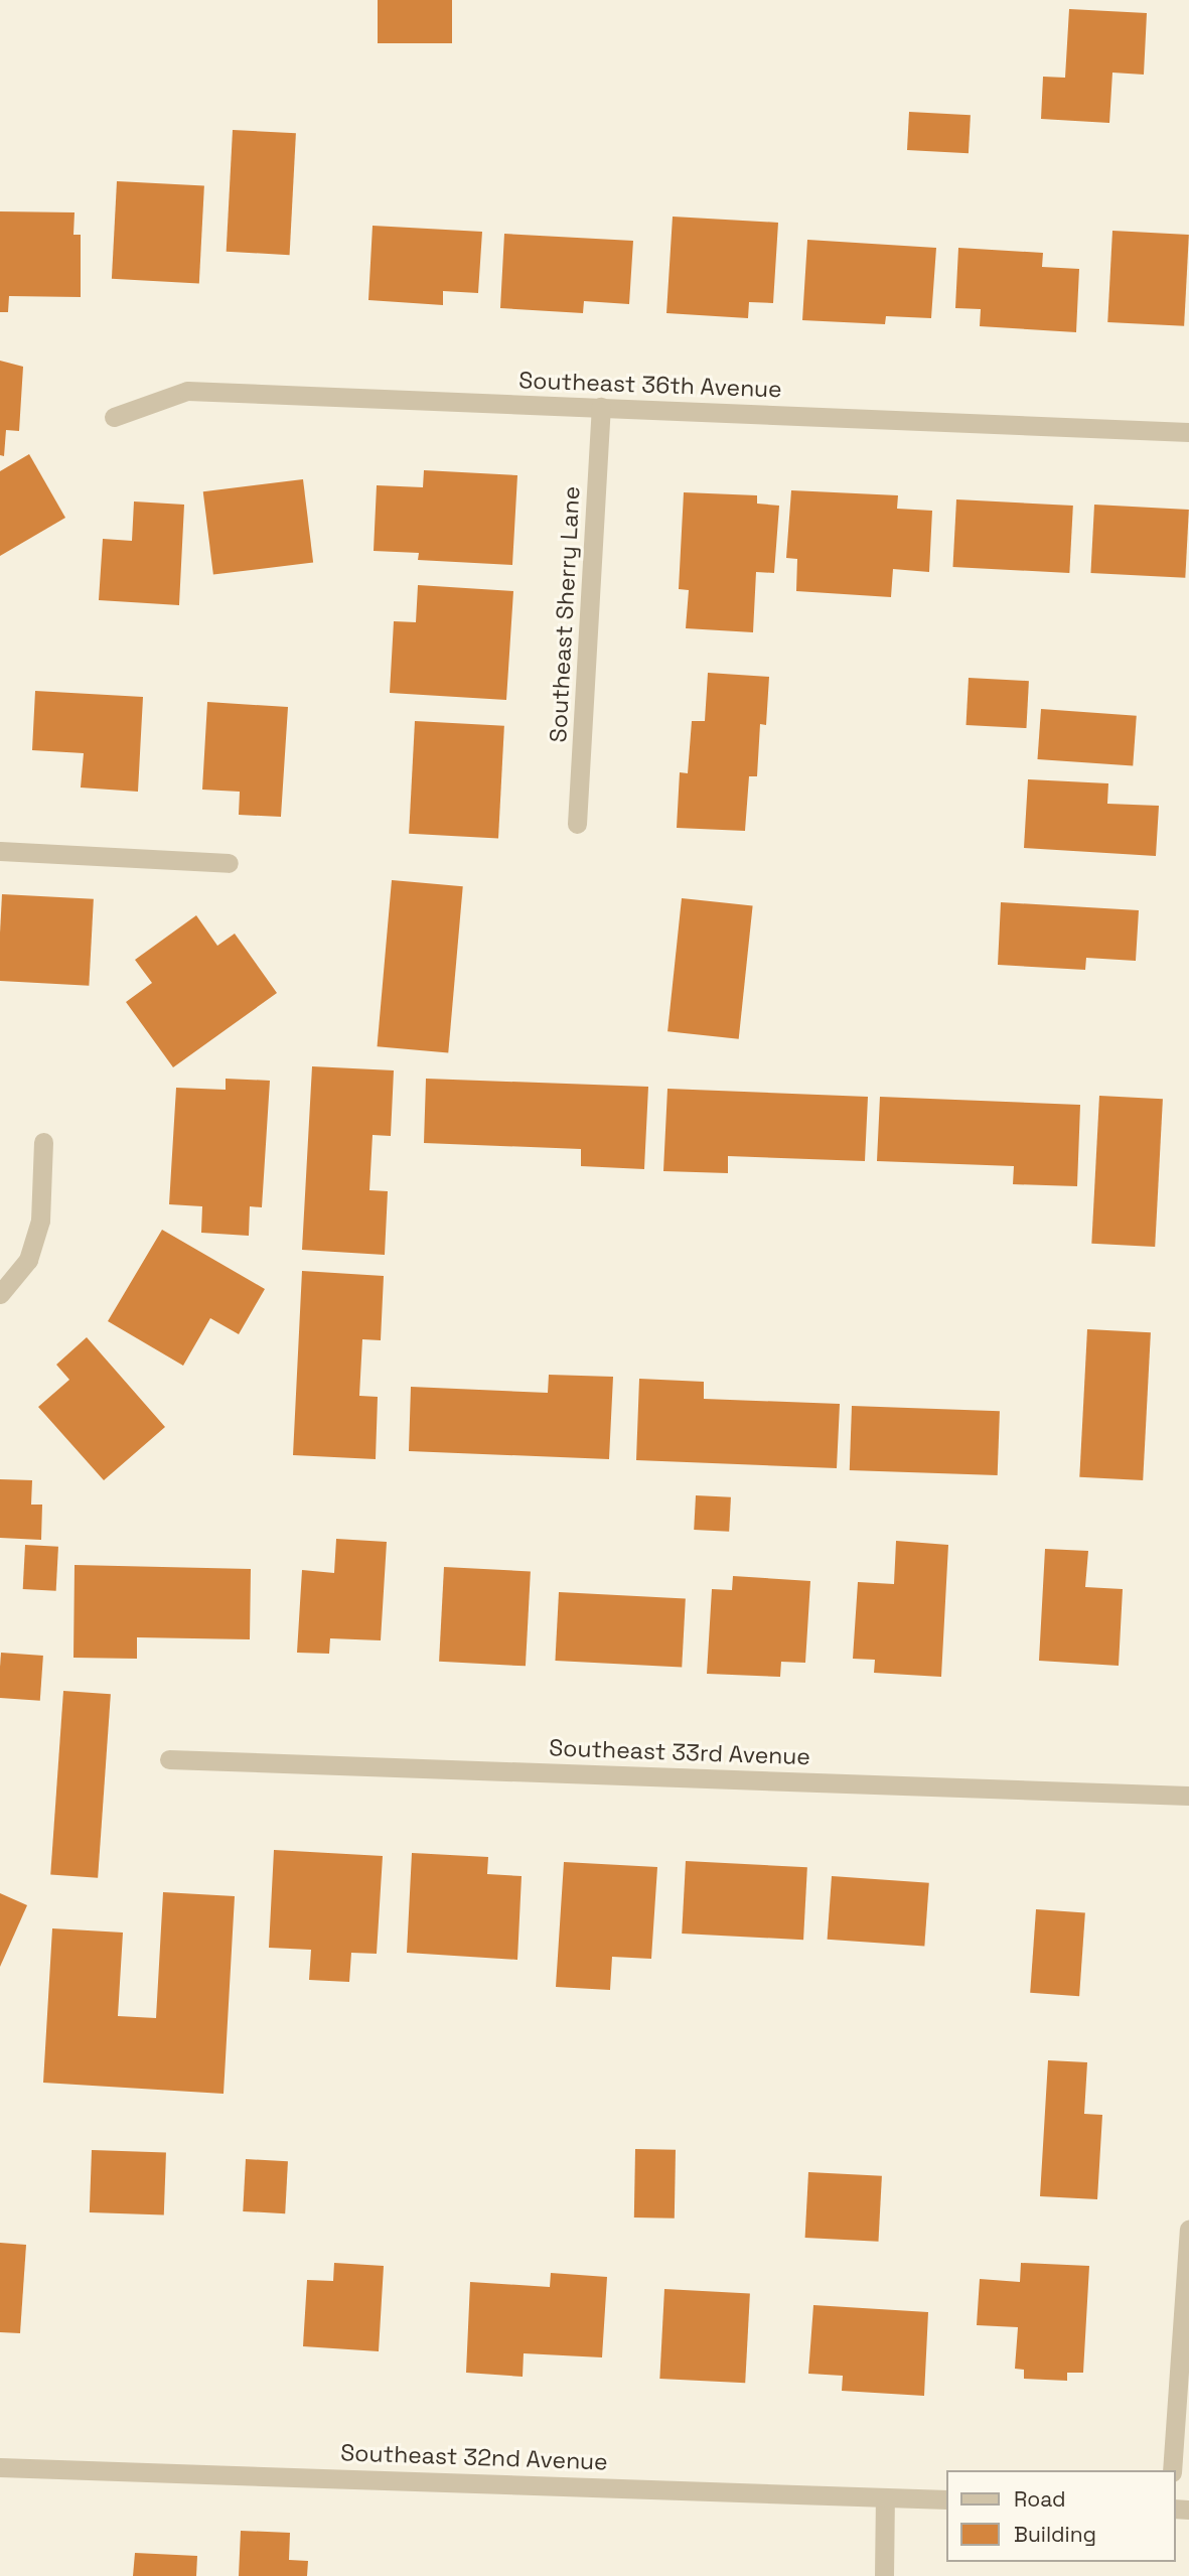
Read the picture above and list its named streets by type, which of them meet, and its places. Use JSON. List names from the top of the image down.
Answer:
{
  "streets": {
    "street": [
      "Southeast 36th Avenue",
      "Southeast Sherry Lane",
      "Southeast 33rd Avenue",
      "Southeast 32nd Avenue"
    ]
  },
  "crossings": [
    ["Southeast 36th Avenue", "Southeast Sherry Lane"]
  ],
  "legend": ["Road", "Building"]
}
